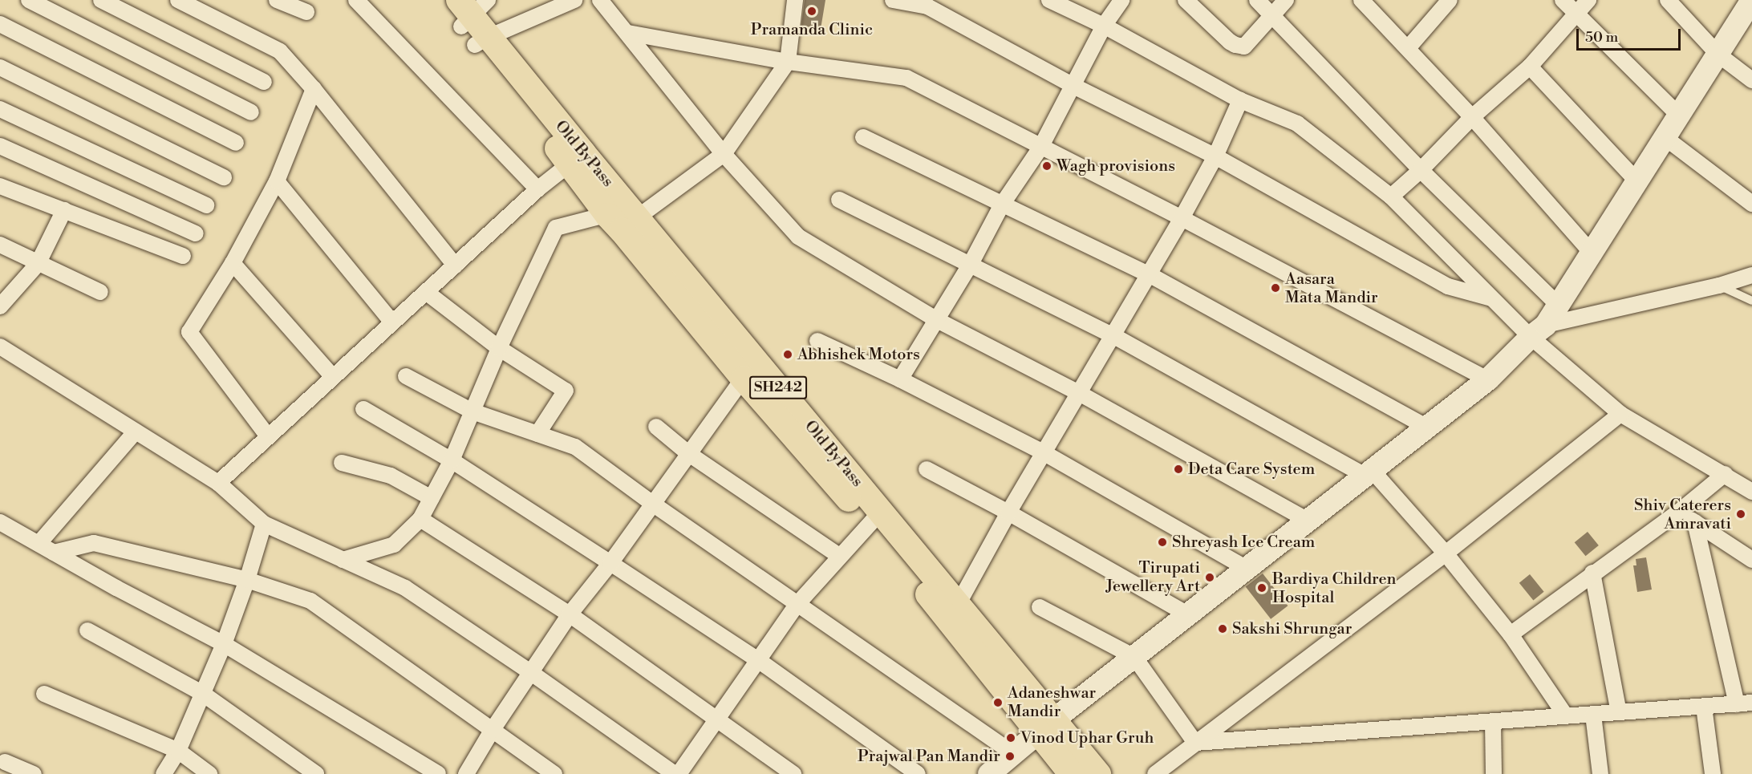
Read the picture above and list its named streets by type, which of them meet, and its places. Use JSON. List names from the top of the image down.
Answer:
{
  "streets": {
    "main road": ["Old ByPass", "SH242"]
  },
  "places": [
    "Pramanda Clinic",
    "Wagh provisions",
    "Aasara Mata Mandir",
    "Abhishek Motors",
    "Deta Care System",
    "Shiv Caterers Amravati",
    "Shreyash Ice Cream",
    "Tirupati Jewellery Art",
    "Bardiya Children Hospital",
    "Sakshi Shrungar",
    "Adaneshwar Mandir",
    "Vinod Uphar Gruh",
    "Prajwal Pan Mandir"
  ],
  "scale_bar": "50 m"
}
